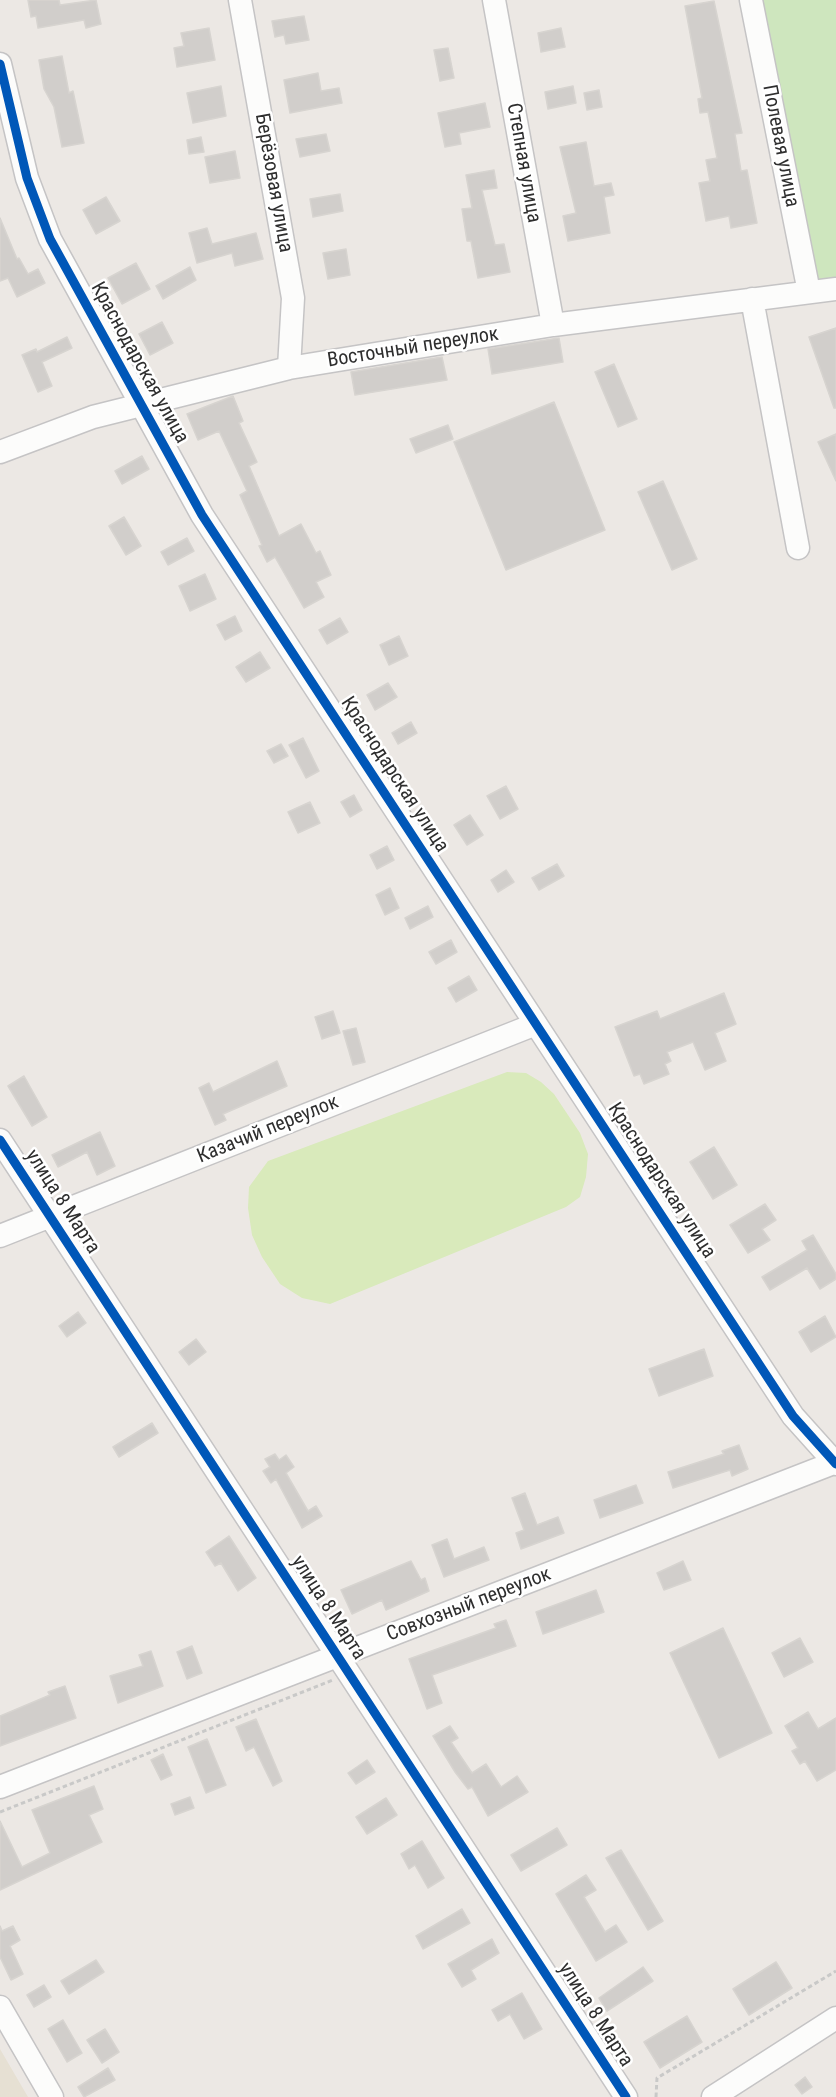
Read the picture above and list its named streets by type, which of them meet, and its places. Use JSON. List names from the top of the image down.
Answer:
{
  "streets": {
    "street": [
      "Полевая улица",
      "Степная улица",
      "Берёзовая улица",
      "Восточный переулок",
      "Краснодарская улица",
      "Казачий переулок",
      "улица 8 Марта",
      "Совхозный переулок"
    ]
  },
  "crossings": [
    ["Полевая улица", "Восточный переулок"],
    ["Степная улица", "Восточный переулок"],
    ["Берёзовая улица", "Восточный переулок"],
    ["Восточный переулок", "Краснодарская улица"],
    ["Краснодарская улица", "Казачий переулок"],
    ["Краснодарская улица", "Совхозный переулок"],
    ["Казачий переулок", "улица 8 Марта"],
    ["улица 8 Марта", "Совхозный переулок"]
  ]
}
